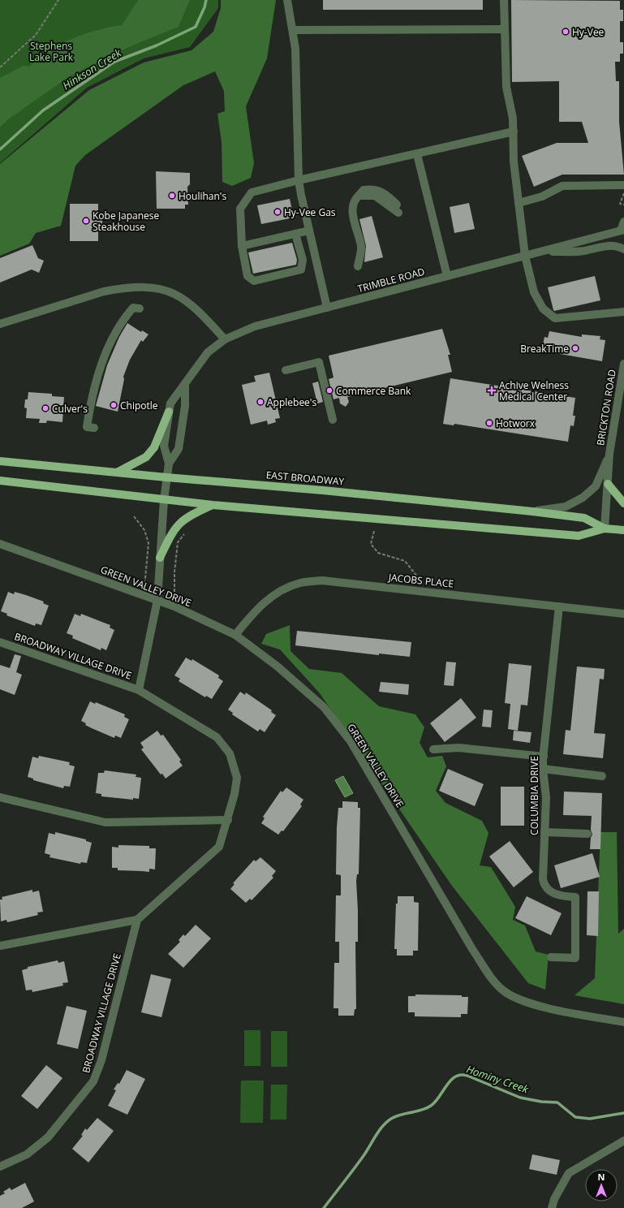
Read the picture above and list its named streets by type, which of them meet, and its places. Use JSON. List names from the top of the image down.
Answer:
{
  "streets": {
    "main road": ["EAST BROADWAY"],
    "street": [
      "TRIMBLE ROAD",
      "BRICKTON ROAD",
      "JACOBS PLACE",
      "GREEN VALLEY DRIVE",
      "BROADWAY VILLAGE DRIVE",
      "COLUMBIA DRIVE"
    ]
  },
  "crossings": [
    ["TRIMBLE ROAD", "EAST BROADWAY"],
    ["TRIMBLE ROAD", "BROADWAY VILLAGE DRIVE"],
    ["BRICKTON ROAD", "EAST BROADWAY"],
    ["EAST BROADWAY", "BROADWAY VILLAGE DRIVE"],
    ["JACOBS PLACE", "GREEN VALLEY DRIVE"],
    ["JACOBS PLACE", "COLUMBIA DRIVE"],
    ["GREEN VALLEY DRIVE", "BROADWAY VILLAGE DRIVE"]
  ],
  "water": ["Hinkson Creek", "Hominy Creek"],
  "parks": ["Stephens Lake Park"],
  "places": {
    "other": [
      "Hy-Vee",
      "Houlihan's",
      "Hy-Vee Gas",
      "Kobe Japanese Steakhouse",
      "BreakTime",
      "Commerce Bank",
      "Applebee's",
      "Chipotle",
      "Culver's",
      "Hotworx"
    ],
    "health": ["Achive Welness Medical Center"]
  },
  "north": "top"
}
